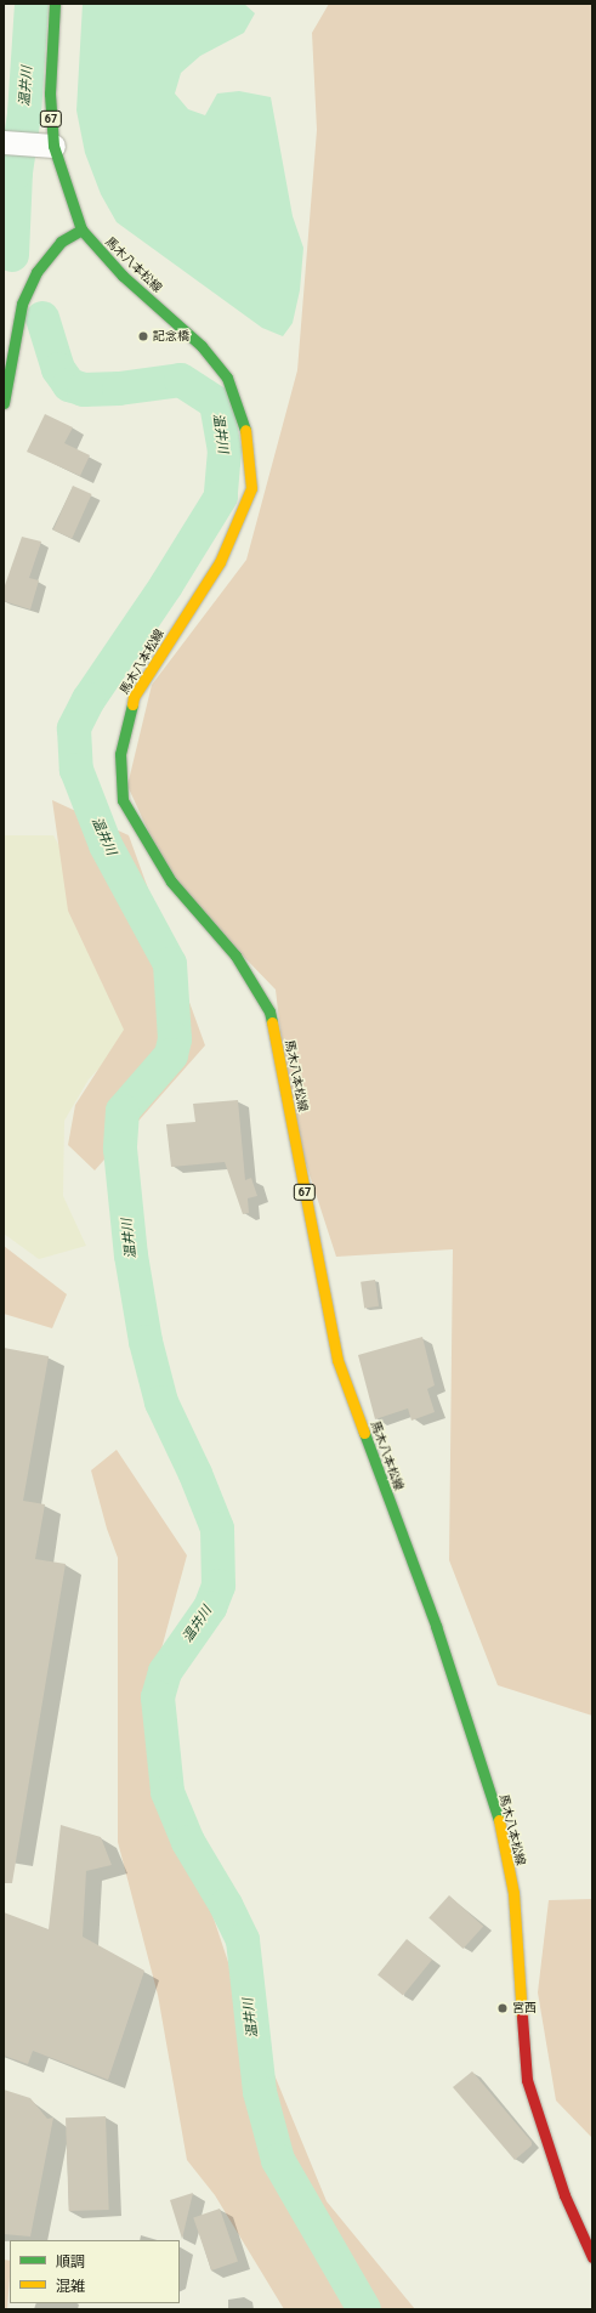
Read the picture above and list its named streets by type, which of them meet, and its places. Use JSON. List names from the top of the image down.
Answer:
{
  "streets": {
    "main road": ["67", "馬木八本松線"]
  },
  "water": ["温井川"],
  "places": ["記念橋", "宮西"],
  "legend": ["順調", "混雑"]
}
